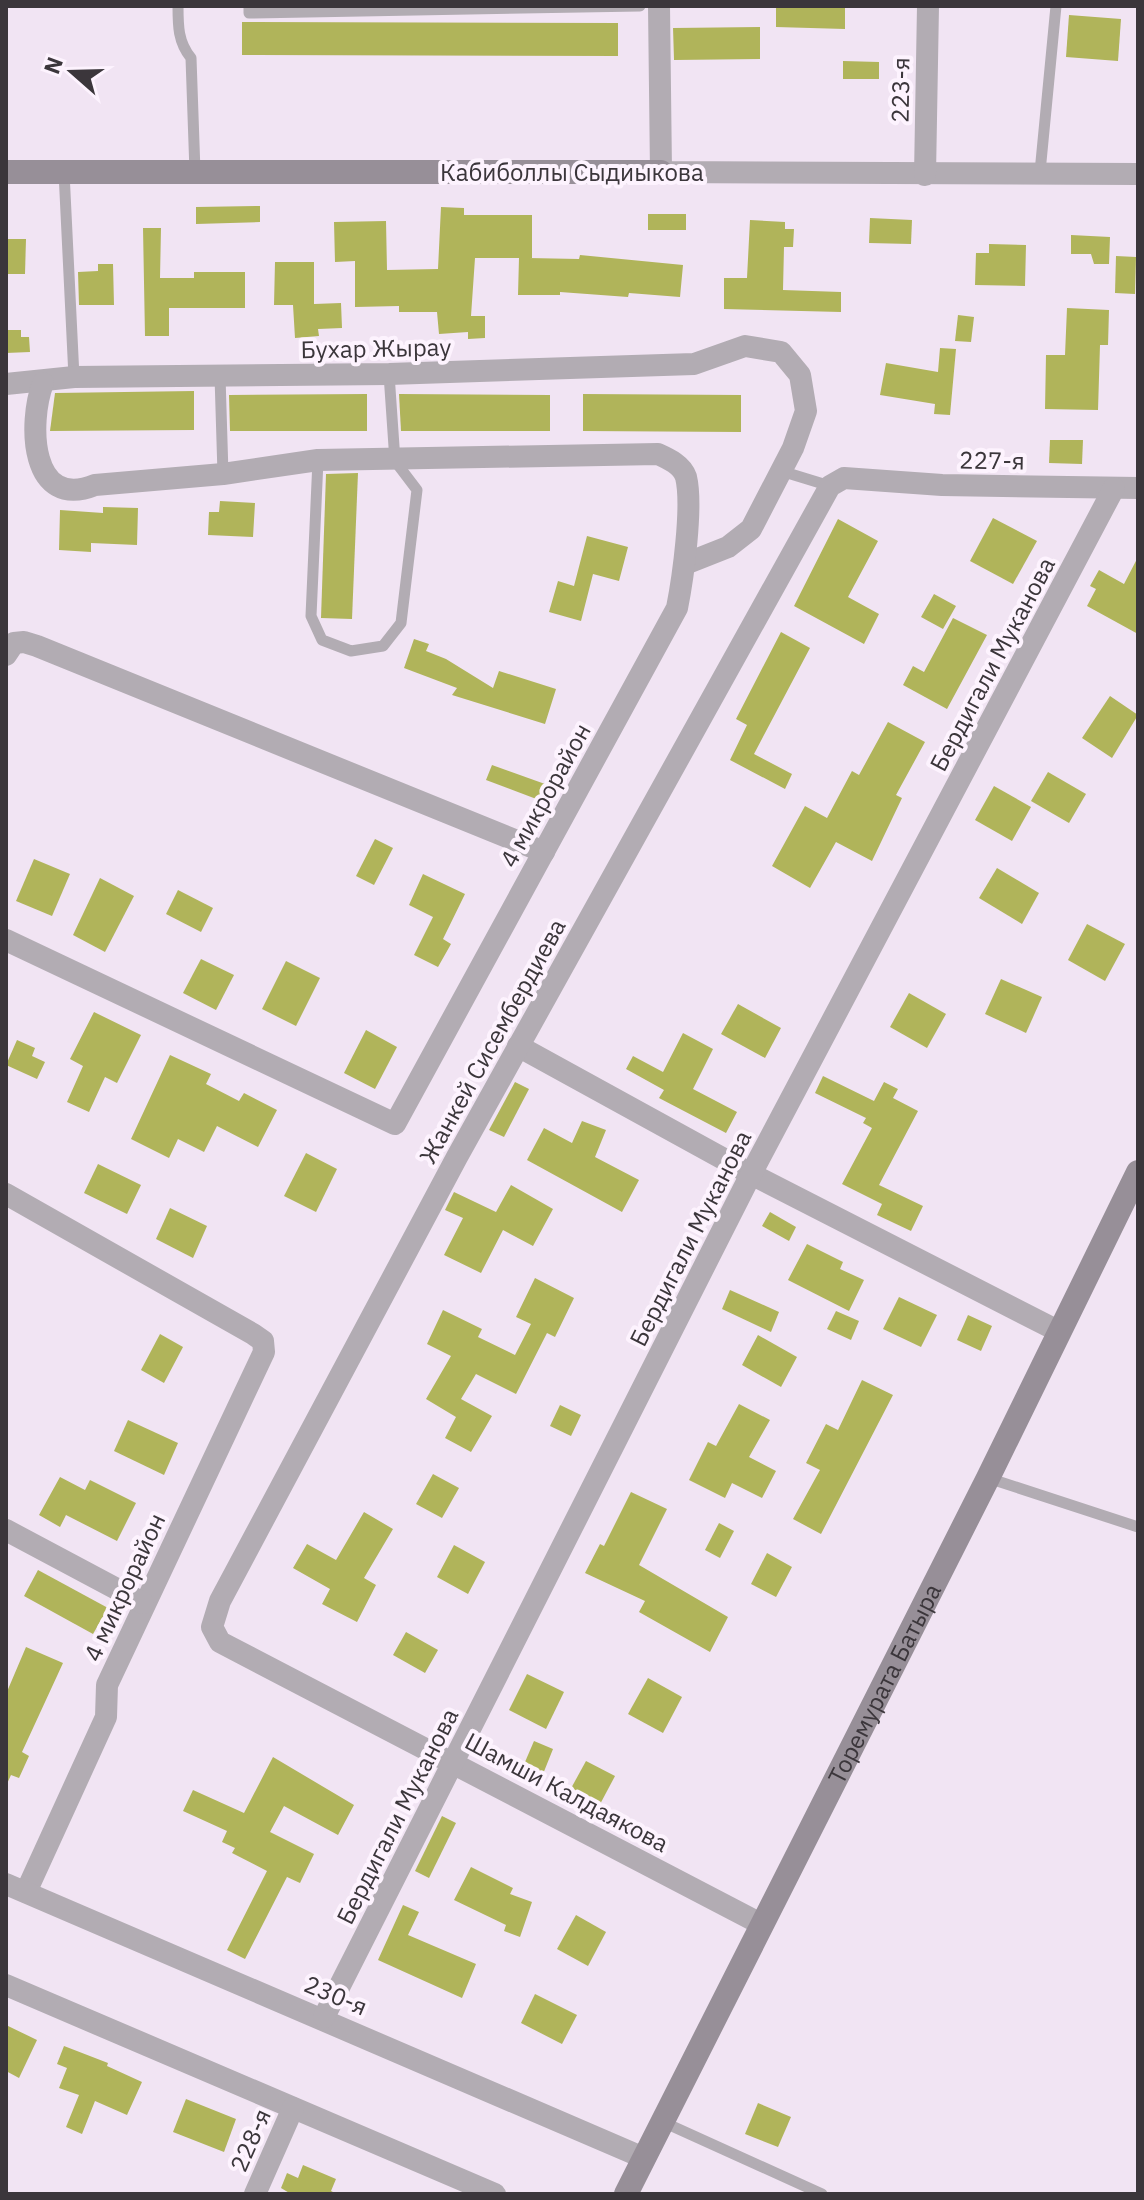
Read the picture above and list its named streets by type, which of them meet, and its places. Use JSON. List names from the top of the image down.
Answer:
{
  "streets": {
    "street": [
      "223-я",
      "Кабиболлы Сыдиыкова",
      "Бухар Жырау",
      "227-я",
      "Бердигали Муканова",
      "4 микрорайон",
      "Жанкей Сисембердиева",
      "Торемурата Батыра",
      "Шамши Калдаякова",
      "230-я",
      "228-я"
    ]
  },
  "crossings": [
    ["223-я", "Кабиболлы Сыдиыкова"],
    ["227-я", "Бердигали Муканова"],
    ["227-я", "Жанкей Сисембердиева"],
    ["Бердигали Муканова", "Шамши Калдаякова"],
    ["Бердигали Муканова", "230-я"],
    ["4 микрорайон", "230-я"],
    ["Жанкей Сисембердиева", "Шамши Калдаякова"],
    ["Торемурата Батыра", "Шамши Калдаякова"],
    ["Торемурата Батыра", "230-я"]
  ],
  "north": "left"
}
